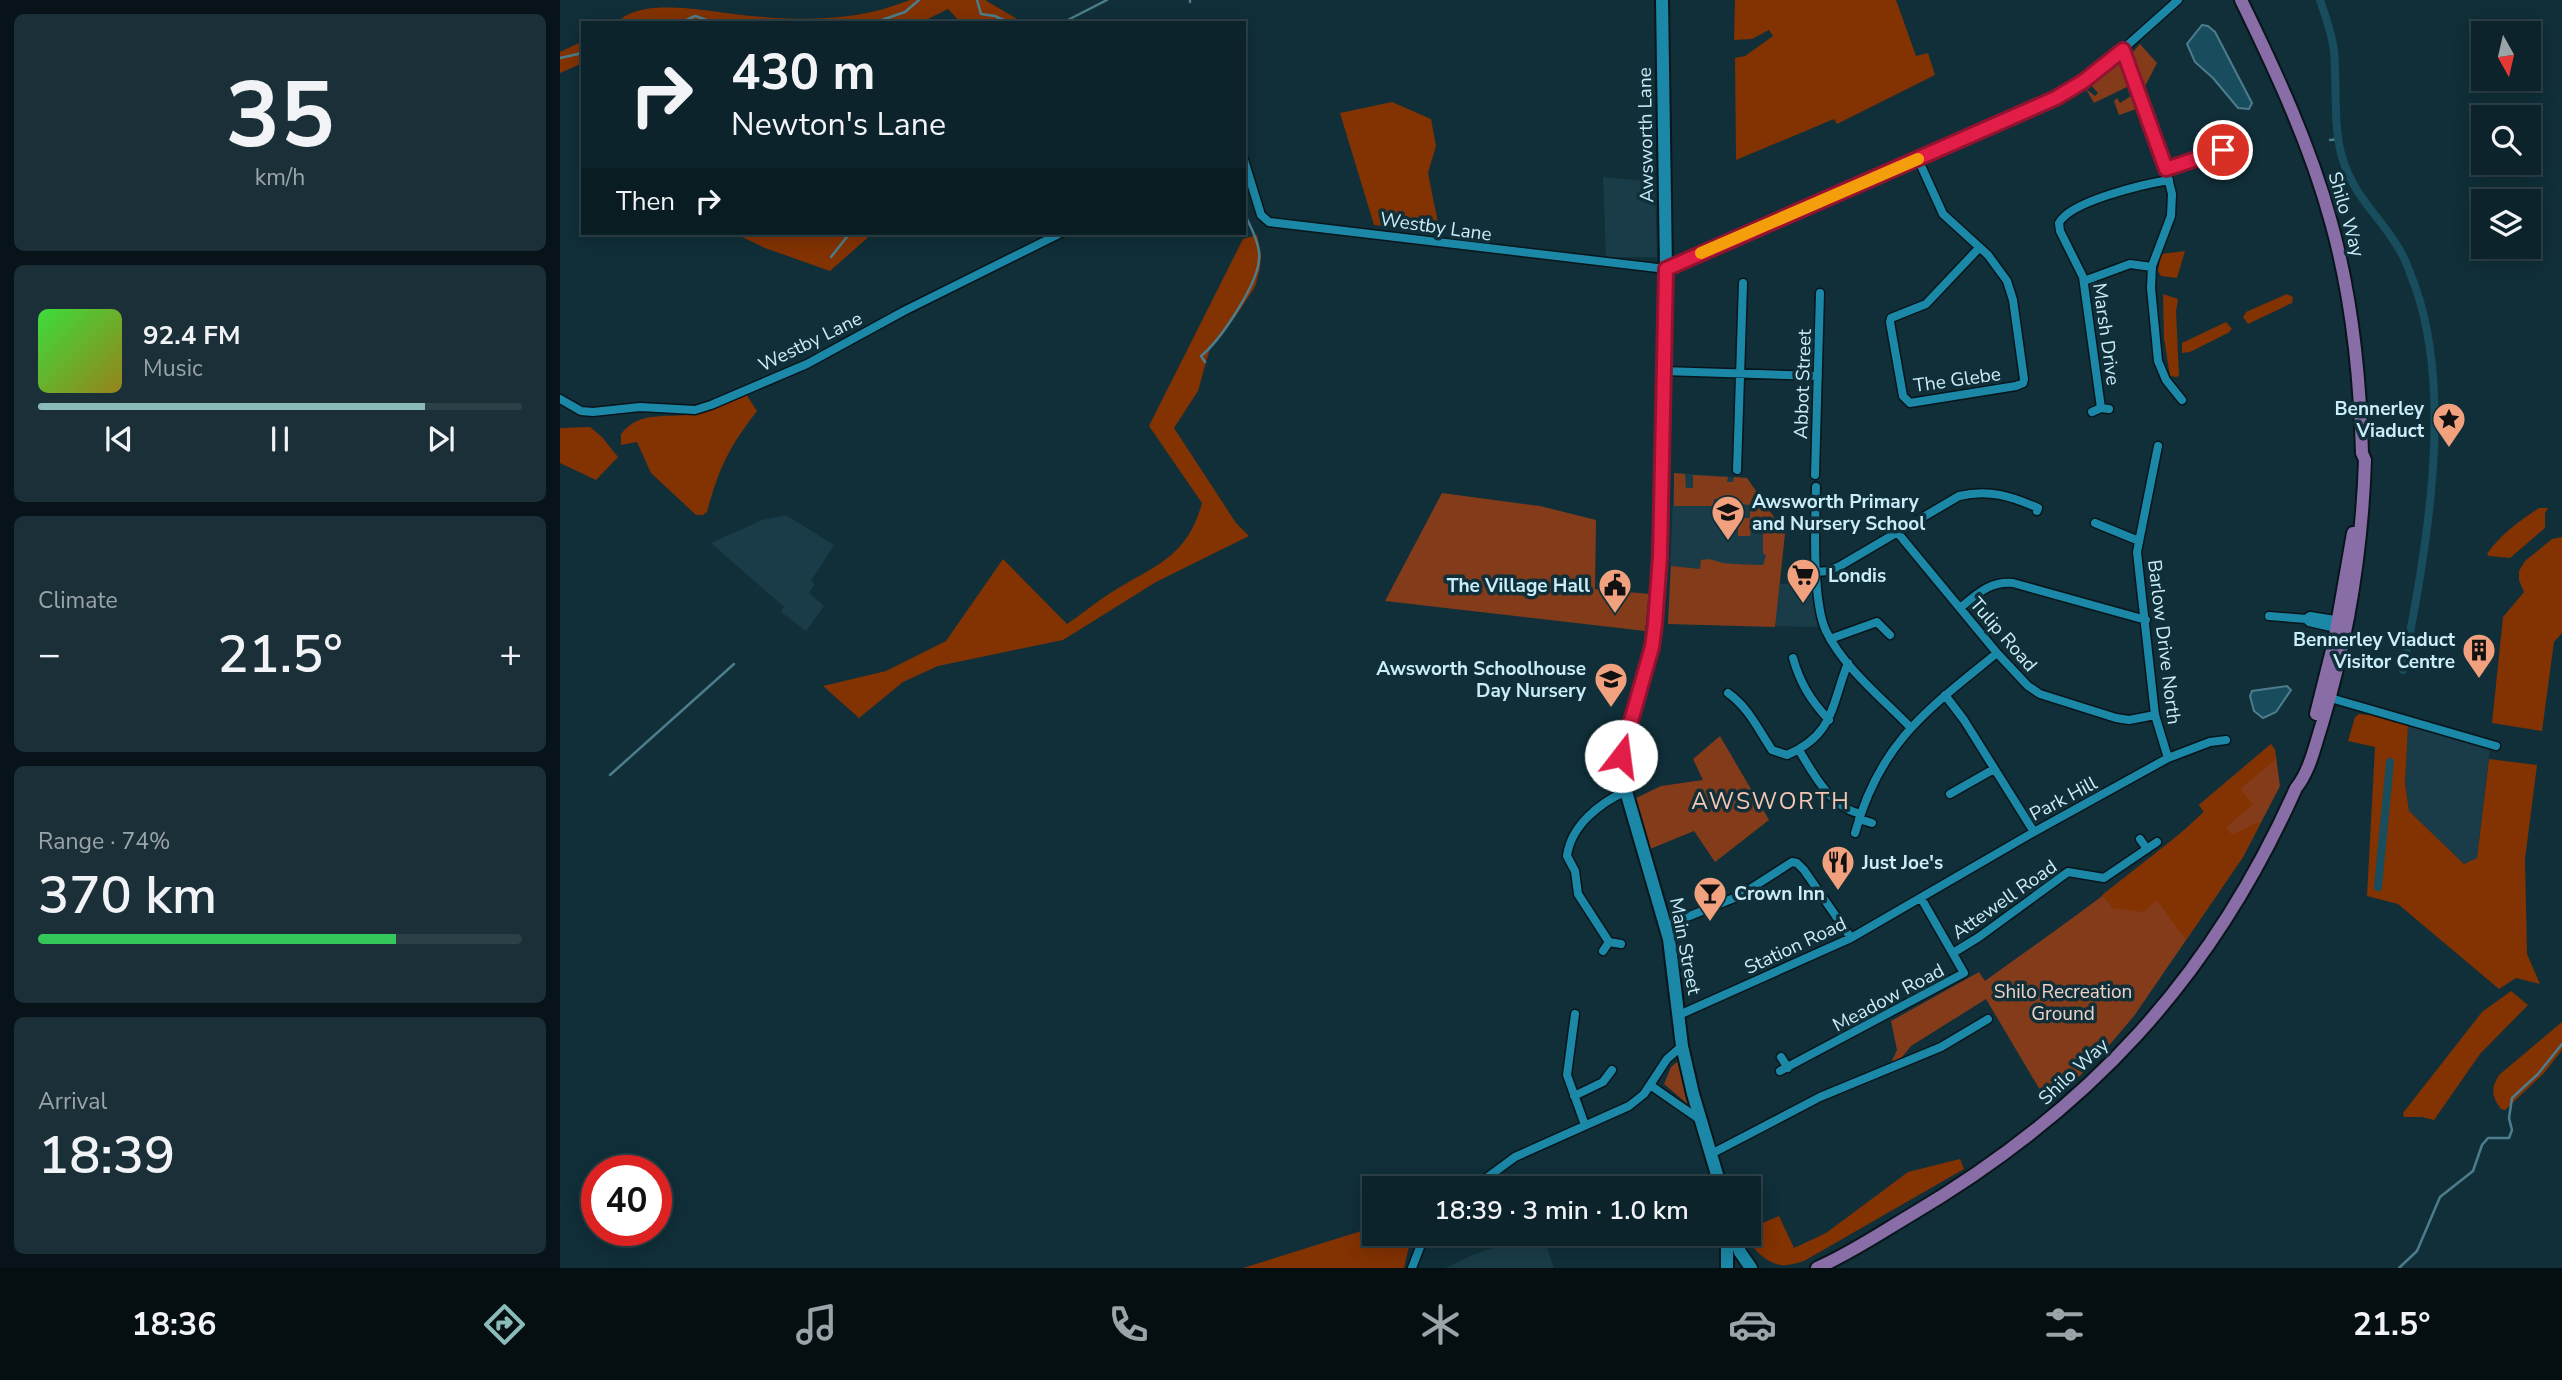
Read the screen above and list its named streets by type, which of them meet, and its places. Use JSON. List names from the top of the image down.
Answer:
{
  "streets": {
    "main road": ["Shilo Way"],
    "street": [
      "Awsworth Lane",
      "Westby Lane",
      "Marsh Drive",
      "The Glebe",
      "Abbot Street",
      "Tulip Road",
      "Barlow Drive North",
      "Park Hill",
      "Attewell Road",
      "Station Road",
      "Main Street",
      "Meadow Road"
    ]
  },
  "crossings": [
    ["Awsworth Lane", "Westby Lane"],
    ["Awsworth Lane", "Main Street"],
    ["Tulip Road", "Barlow Drive North"],
    ["Barlow Drive North", "Park Hill"],
    ["Park Hill", "Station Road"],
    ["Park Hill", "Meadow Road"],
    ["Attewell Road", "Meadow Road"],
    ["Station Road", "Main Street"],
    ["Station Road", "Meadow Road"]
  ],
  "districts": ["AWSWORTH"],
  "parks": ["Shilo Recreation Ground"],
  "places": {
    "place": ["Bennerley Viaduct"],
    "school or university": ["Awsworth Primary and Nursery School", "Awsworth Schoolhouse Day Nursery"],
    "supermarket": ["Londis"],
    "public building": ["The Village Hall"],
    "building": ["Bennerley Viaduct Visitor Centre"],
    "restaurant": ["Just Joe's"],
    "bar": ["Crown Inn"]
  },
  "north": "bottom",
  "page": {
    "tile": [
      ["35", "km/h"],
      "Climate",
      ["Range · 74%", "370 km"],
      ["Arrival", "18:39"]
    ],
    "turn": ["430 m", "Newton's Lane"],
    "then": "Then",
    "song": ["92.4 FM", "Music"],
    "heat": ["−", "21.5°", "+"],
    "limit": "40",
    "trip": "18:39 · 3 min · 1.0 km",
    "tabs": ["18:36", "21.5°"]
  }
}
